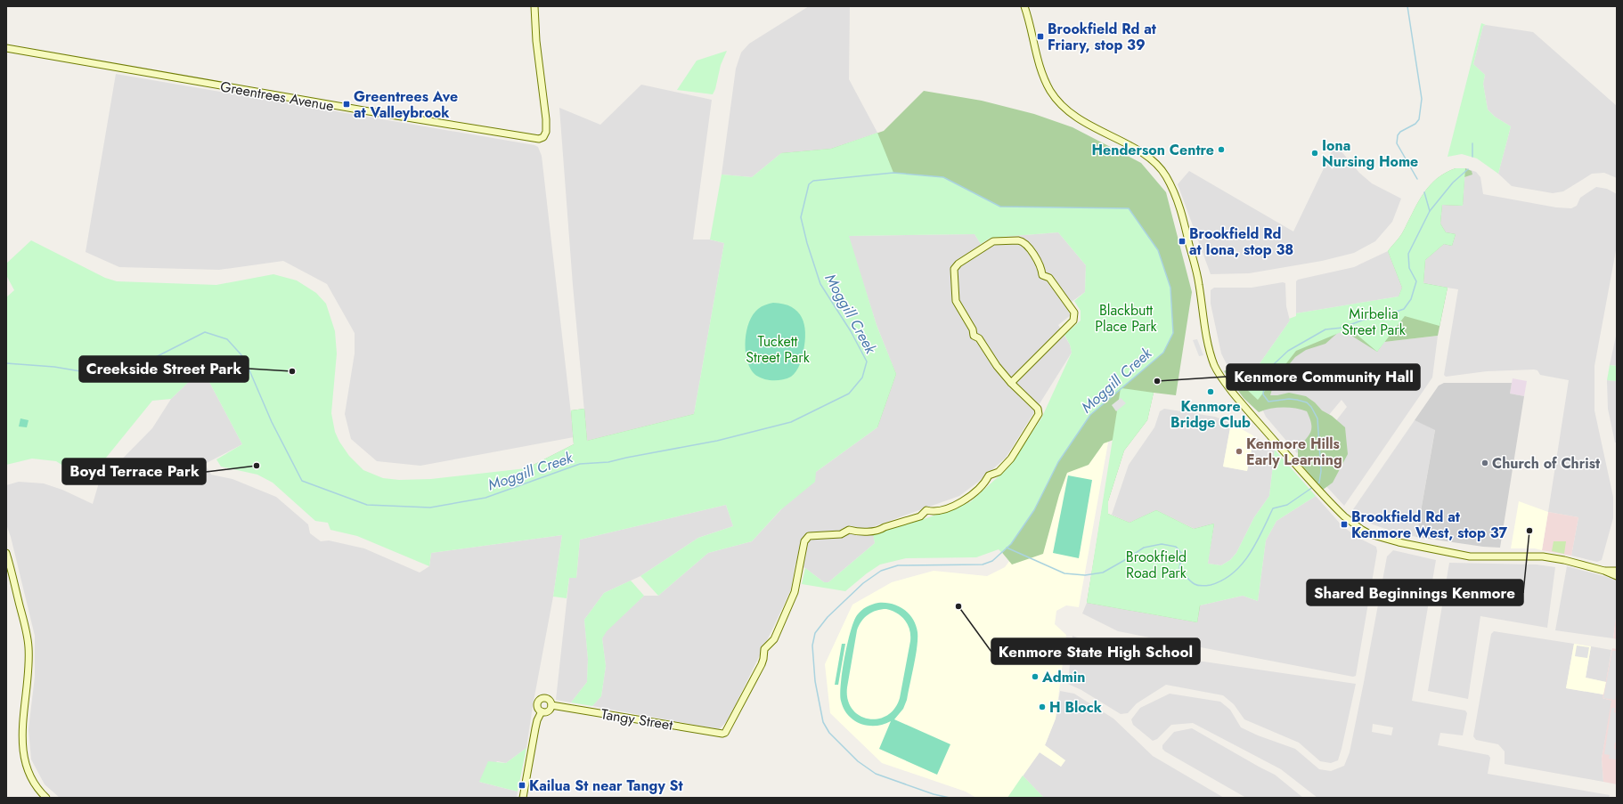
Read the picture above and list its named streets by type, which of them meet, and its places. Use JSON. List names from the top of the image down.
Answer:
{
  "streets": {
    "street": ["Greentrees Avenue", "Tangy Street"]
  },
  "water": ["Moggill Creek"],
  "parks": [
    "Blackbutt Place Park",
    "Mirbelia Street Park",
    "Tuckett Street Park",
    "Brookfield Road Park"
  ],
  "places": {
    "transit": [
      "Brookfield Rd at Friary, stop 39",
      "Greentrees Ave at Valleybrook",
      "Brookfield Rd at Iona, stop 38",
      "Brookfield Rd at Kenmore West, stop 37",
      "Kailua St near Tangy St"
    ],
    "other": [
      "Henderson Centre",
      "Iona Nursing Home",
      "Creekside Street Park",
      "Kenmore Community Hall",
      "Kenmore Bridge Club",
      "Kenmore Hills Early Learning",
      "Church of Christ",
      "Boyd Terrace Park",
      "Shared Beginnings Kenmore",
      "Kenmore State High School",
      "Admin",
      "H Block"
    ]
  }
}
